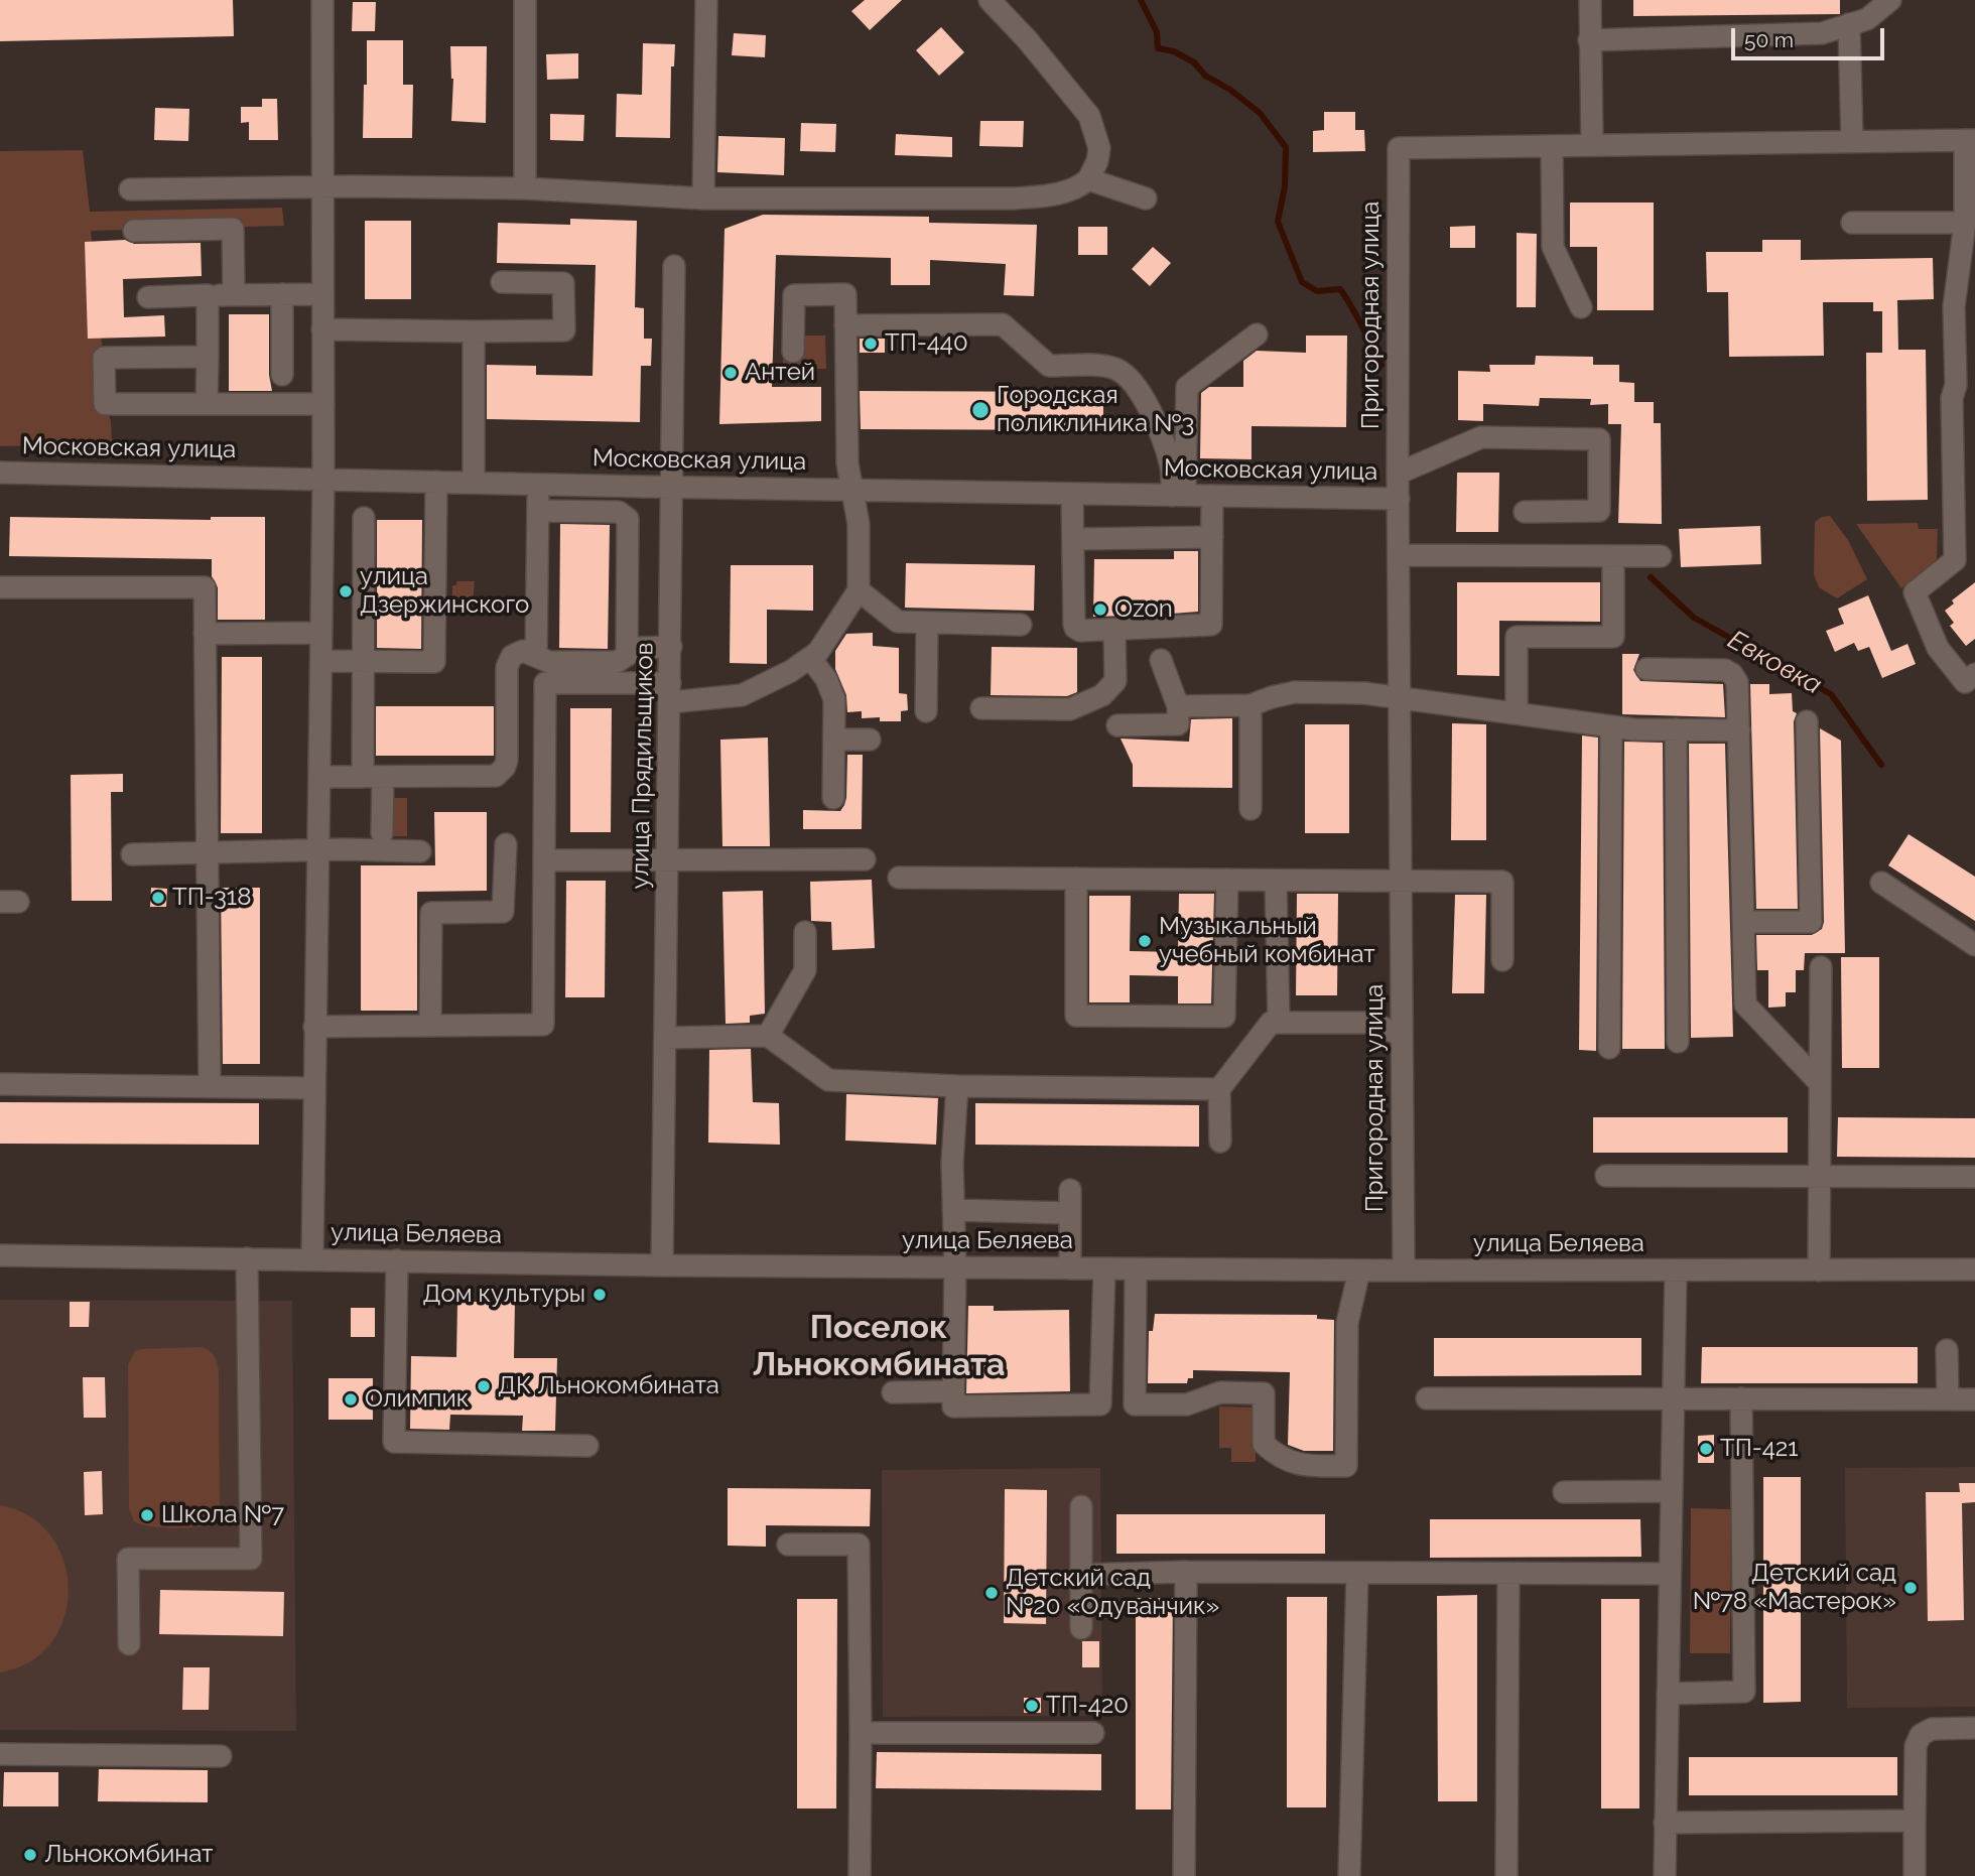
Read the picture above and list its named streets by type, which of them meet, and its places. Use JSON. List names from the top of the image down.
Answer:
{
  "streets": {
    "street": [
      "Пригородная улица",
      "Московская улица",
      "улица Прядильщиков",
      "улица Беляева"
    ]
  },
  "crossings": [
    ["Пригородная улица", "Московская улица"],
    ["Пригородная улица", "улица Беляева"],
    ["Московская улица", "улица Прядильщиков"],
    ["улица Прядильщиков", "улица Беляева"]
  ],
  "districts": ["Поселок Льнокомбината"],
  "water": ["Евковка"],
  "places": [
    "ТП-440",
    "Антей",
    "Городская поликлиника №3",
    "улица Дзержинского",
    "Ozon",
    "ТП-318",
    "Музыкальный учебный комбинат",
    "Дом культуры",
    "ДК Льнокомбината",
    "Олимпик",
    "ТП-421",
    "Школа №7",
    "Детский сад №78 «Мастерок»",
    "Детский сад №20 «Одуванчик»",
    "ТП-420",
    "Льнокомбинат"
  ],
  "scale_bar": "50 m"
}
